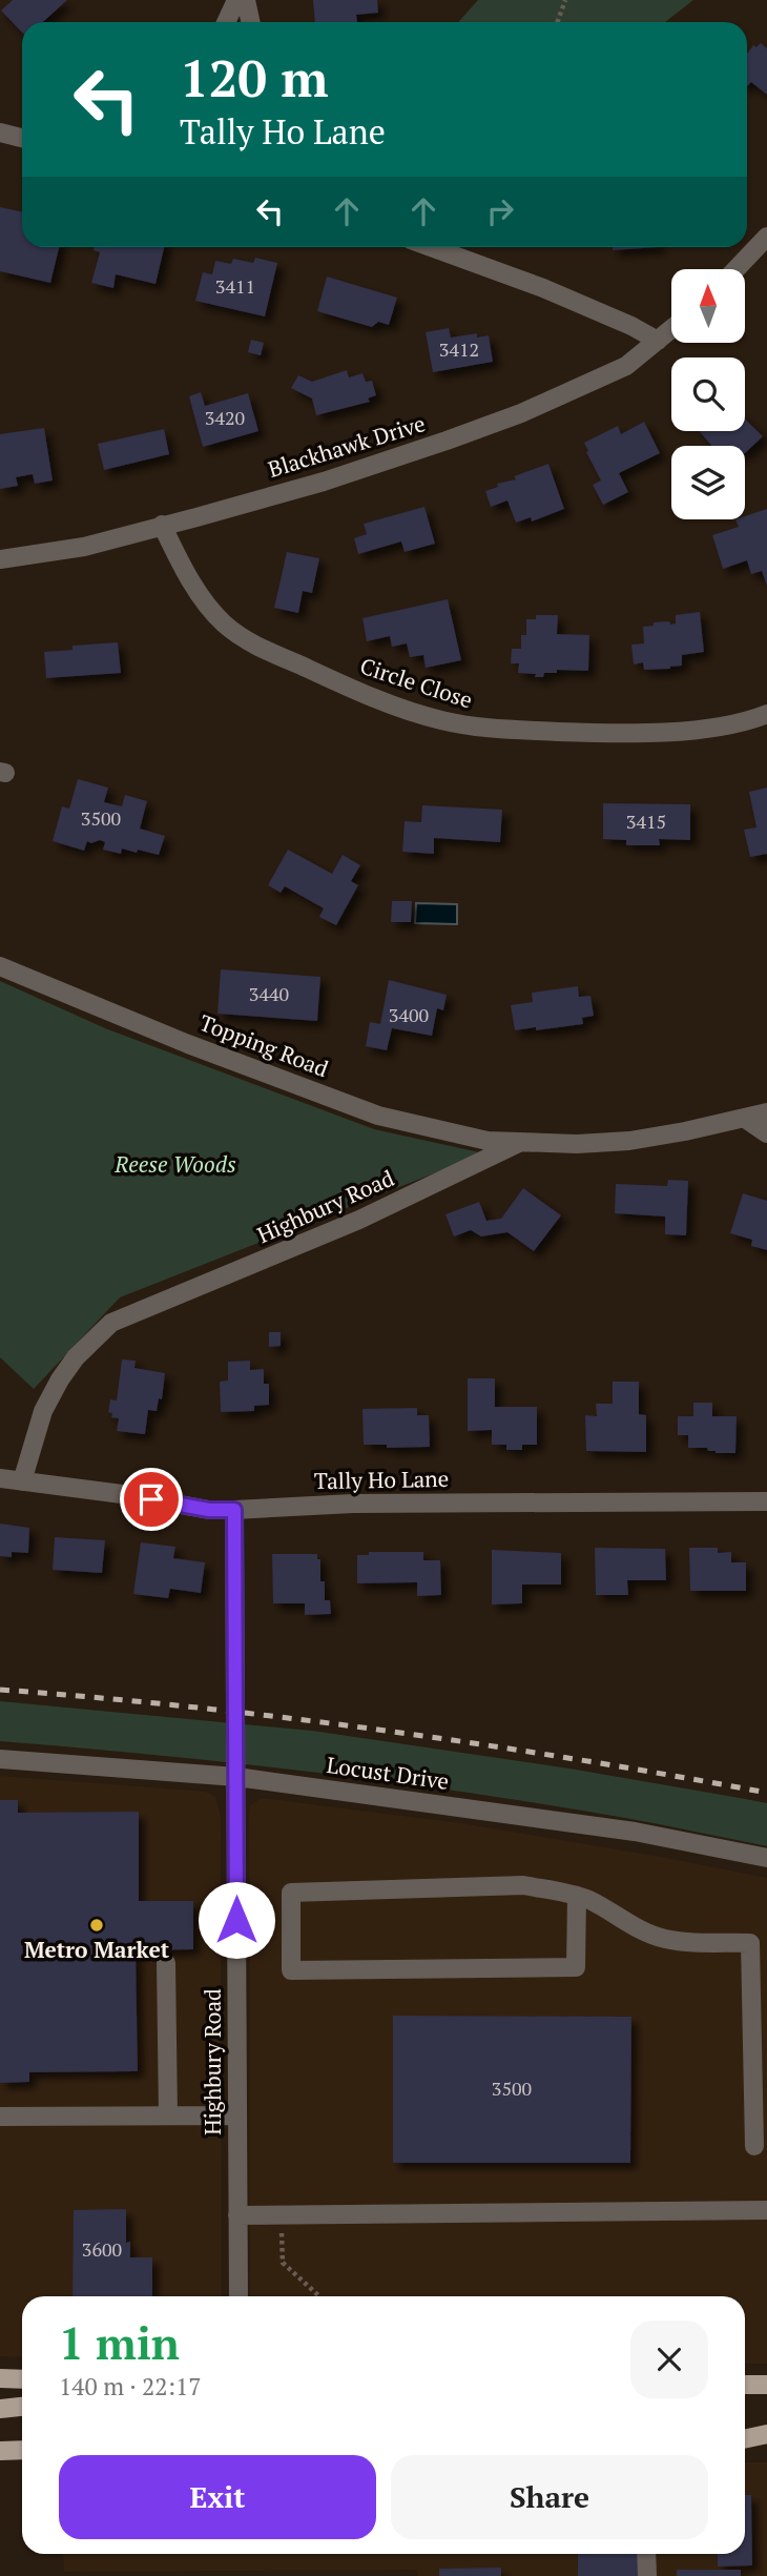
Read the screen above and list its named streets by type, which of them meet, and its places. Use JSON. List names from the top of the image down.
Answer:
{
  "streets": {
    "street": [
      "Blackhawk Drive",
      "Circle Close",
      "Topping Road",
      "Highbury Road",
      "Tally Ho Lane",
      "Locust Drive"
    ]
  },
  "crossings": [
    ["Blackhawk Drive", "Circle Close"],
    ["Topping Road", "Highbury Road"],
    ["Highbury Road", "Tally Ho Lane"],
    ["Highbury Road", "Locust Drive"]
  ],
  "parks": ["Reese Woods"],
  "places": ["Metro Market"],
  "house_numbers": [
    "3411",
    "3412",
    "3420",
    "3500",
    "3415",
    "3440",
    "3400",
    "3500",
    "3600"
  ],
  "north": "top",
  "page": {
    "turn": ["120 m", "Tally Ho Lane"],
    "heading": ["1 min", "140 m · 22:17"],
    "buttons": ["Exit", "Share"]
  }
}
